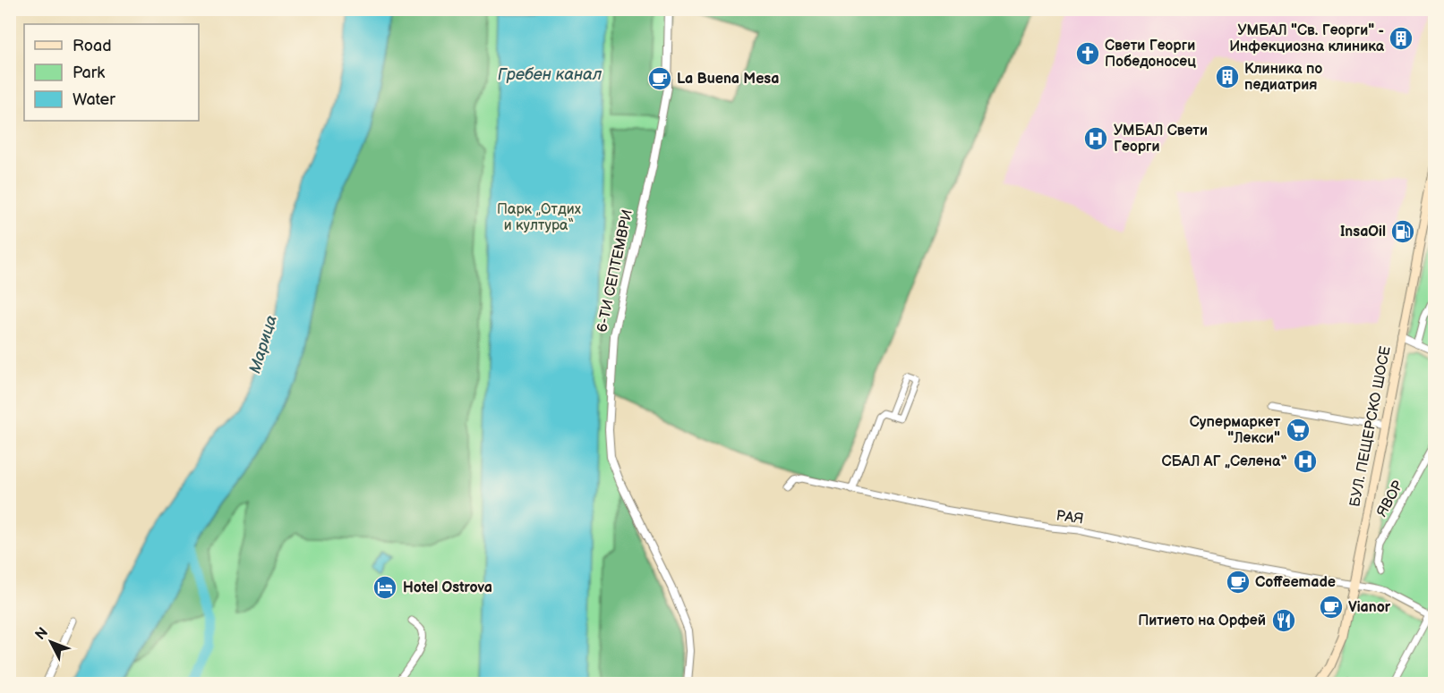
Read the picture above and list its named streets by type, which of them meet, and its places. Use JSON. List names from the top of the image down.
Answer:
{
  "streets": {
    "main road": ["БУЛ. ПЕЩЕРСКО ШОСЕ"],
    "street": ["6-ТИ СЕПТЕМВРИ", "ЯВОР", "РАЯ"]
  },
  "crossings": [
    ["БУЛ. ПЕЩЕРСКО ШОСЕ", "РАЯ"]
  ],
  "water": ["Гребен канал", "Марица"],
  "parks": ["Парк „Отдих и култура“"],
  "places": {
    "building": ["УМБАЛ \"Св. Георги\" - Инфекциозна клиника", "Клиника по педиатрия"],
    "church": ["Свети Георги Победоносец"],
    "cafe": ["La Buena Mesa", "Coffeemade", "Vianor"],
    "hospital": ["УМБАЛ Свети Георги", "СБАЛ АГ „Селена“"],
    "fuel station": ["InsaOil"],
    "supermarket": ["Супермаркет \"Лекси\""],
    "hotel": ["Hotel Ostrova"],
    "restaurant": ["Питието на Орфей"]
  },
  "legend": ["Road", "Park", "Water"],
  "north": "top left"
}
